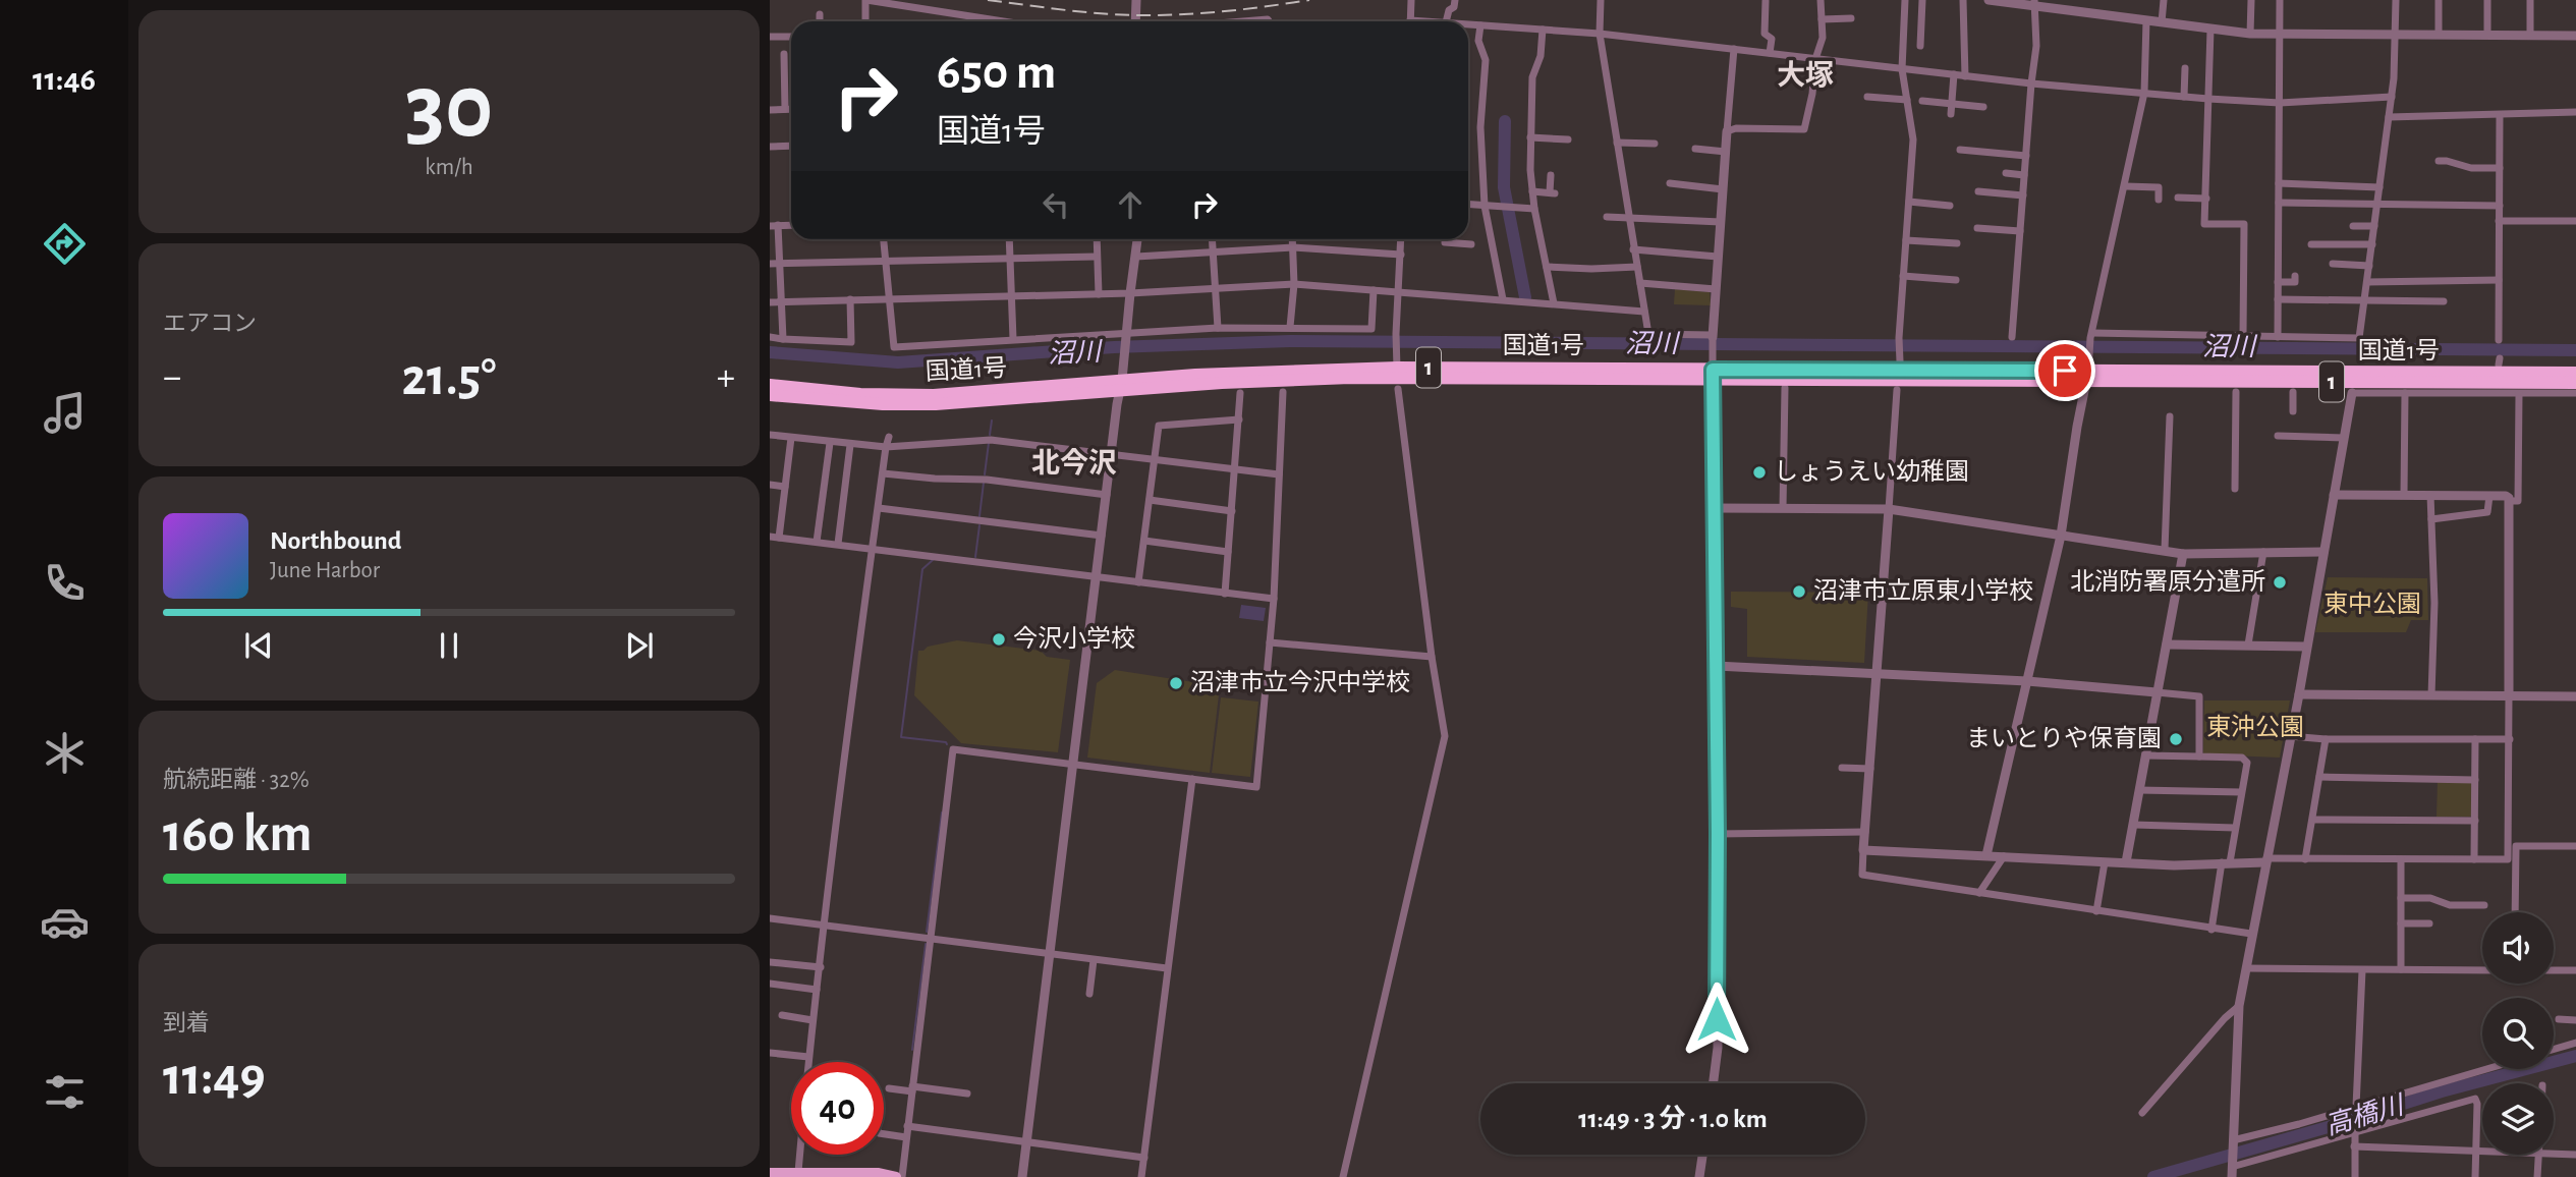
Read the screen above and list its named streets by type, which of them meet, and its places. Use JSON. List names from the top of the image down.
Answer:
{
  "streets": {
    "highway": ["国道1号", "1"]
  },
  "districts": ["大塚", "北今沢"],
  "water": ["沼川", "高橋川"],
  "parks": ["東中公園", "東沖公園"],
  "places": [
    "しょうえい幼稚園",
    "北消防署原分遣所",
    "沼津市立原東小学校",
    "今沢小学校",
    "沼津市立今沢中学校",
    "まいとりや保育園"
  ],
  "page": {
    "tabs": "11:46",
    "tile": [
      ["30", "km/h"],
      "エアコン",
      ["航続距離 · 32%", "160 km"],
      ["到着", "11:49"]
    ],
    "turn": ["650 m", "国道1号"],
    "heat": ["−", "21.5°", "+"],
    "song": ["Northbound", "June Harbor"],
    "limit": "40",
    "trip": "11:49 · 3 分 · 1.0 km"
  }
}
